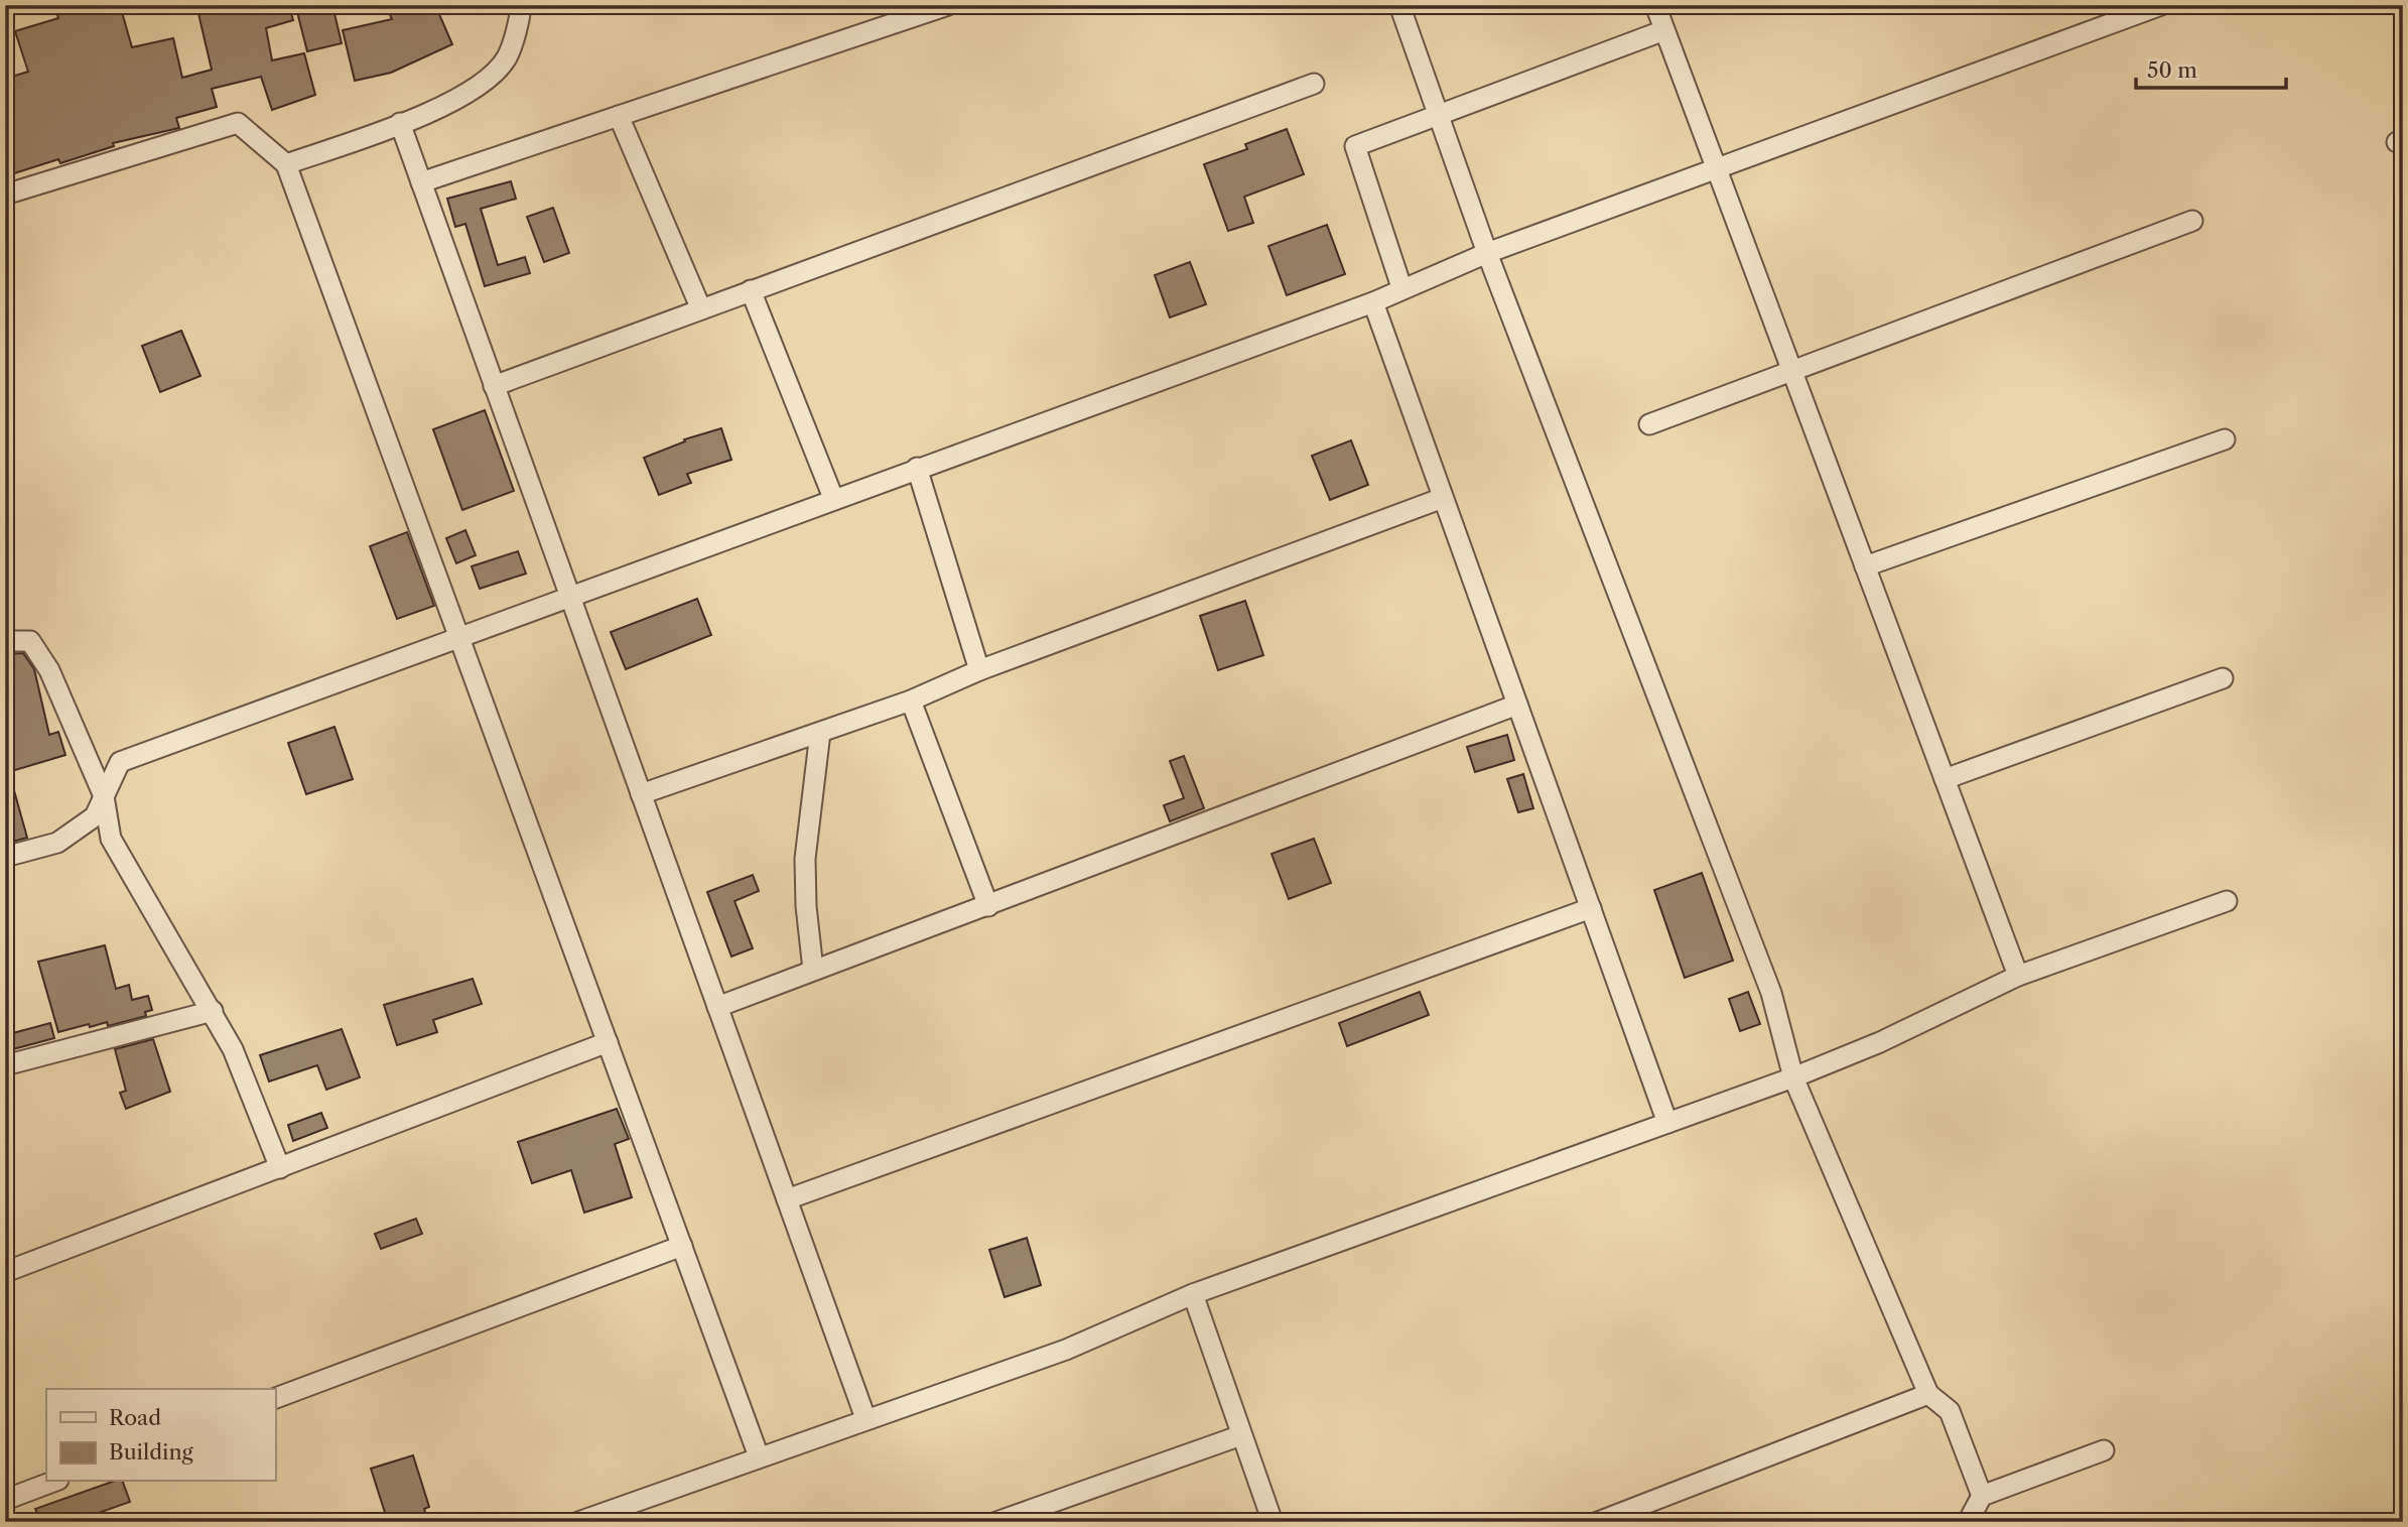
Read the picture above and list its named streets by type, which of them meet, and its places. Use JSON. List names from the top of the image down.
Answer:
{
  "legend": ["Road", "Building"],
  "scale_bar": "50 m"
}
